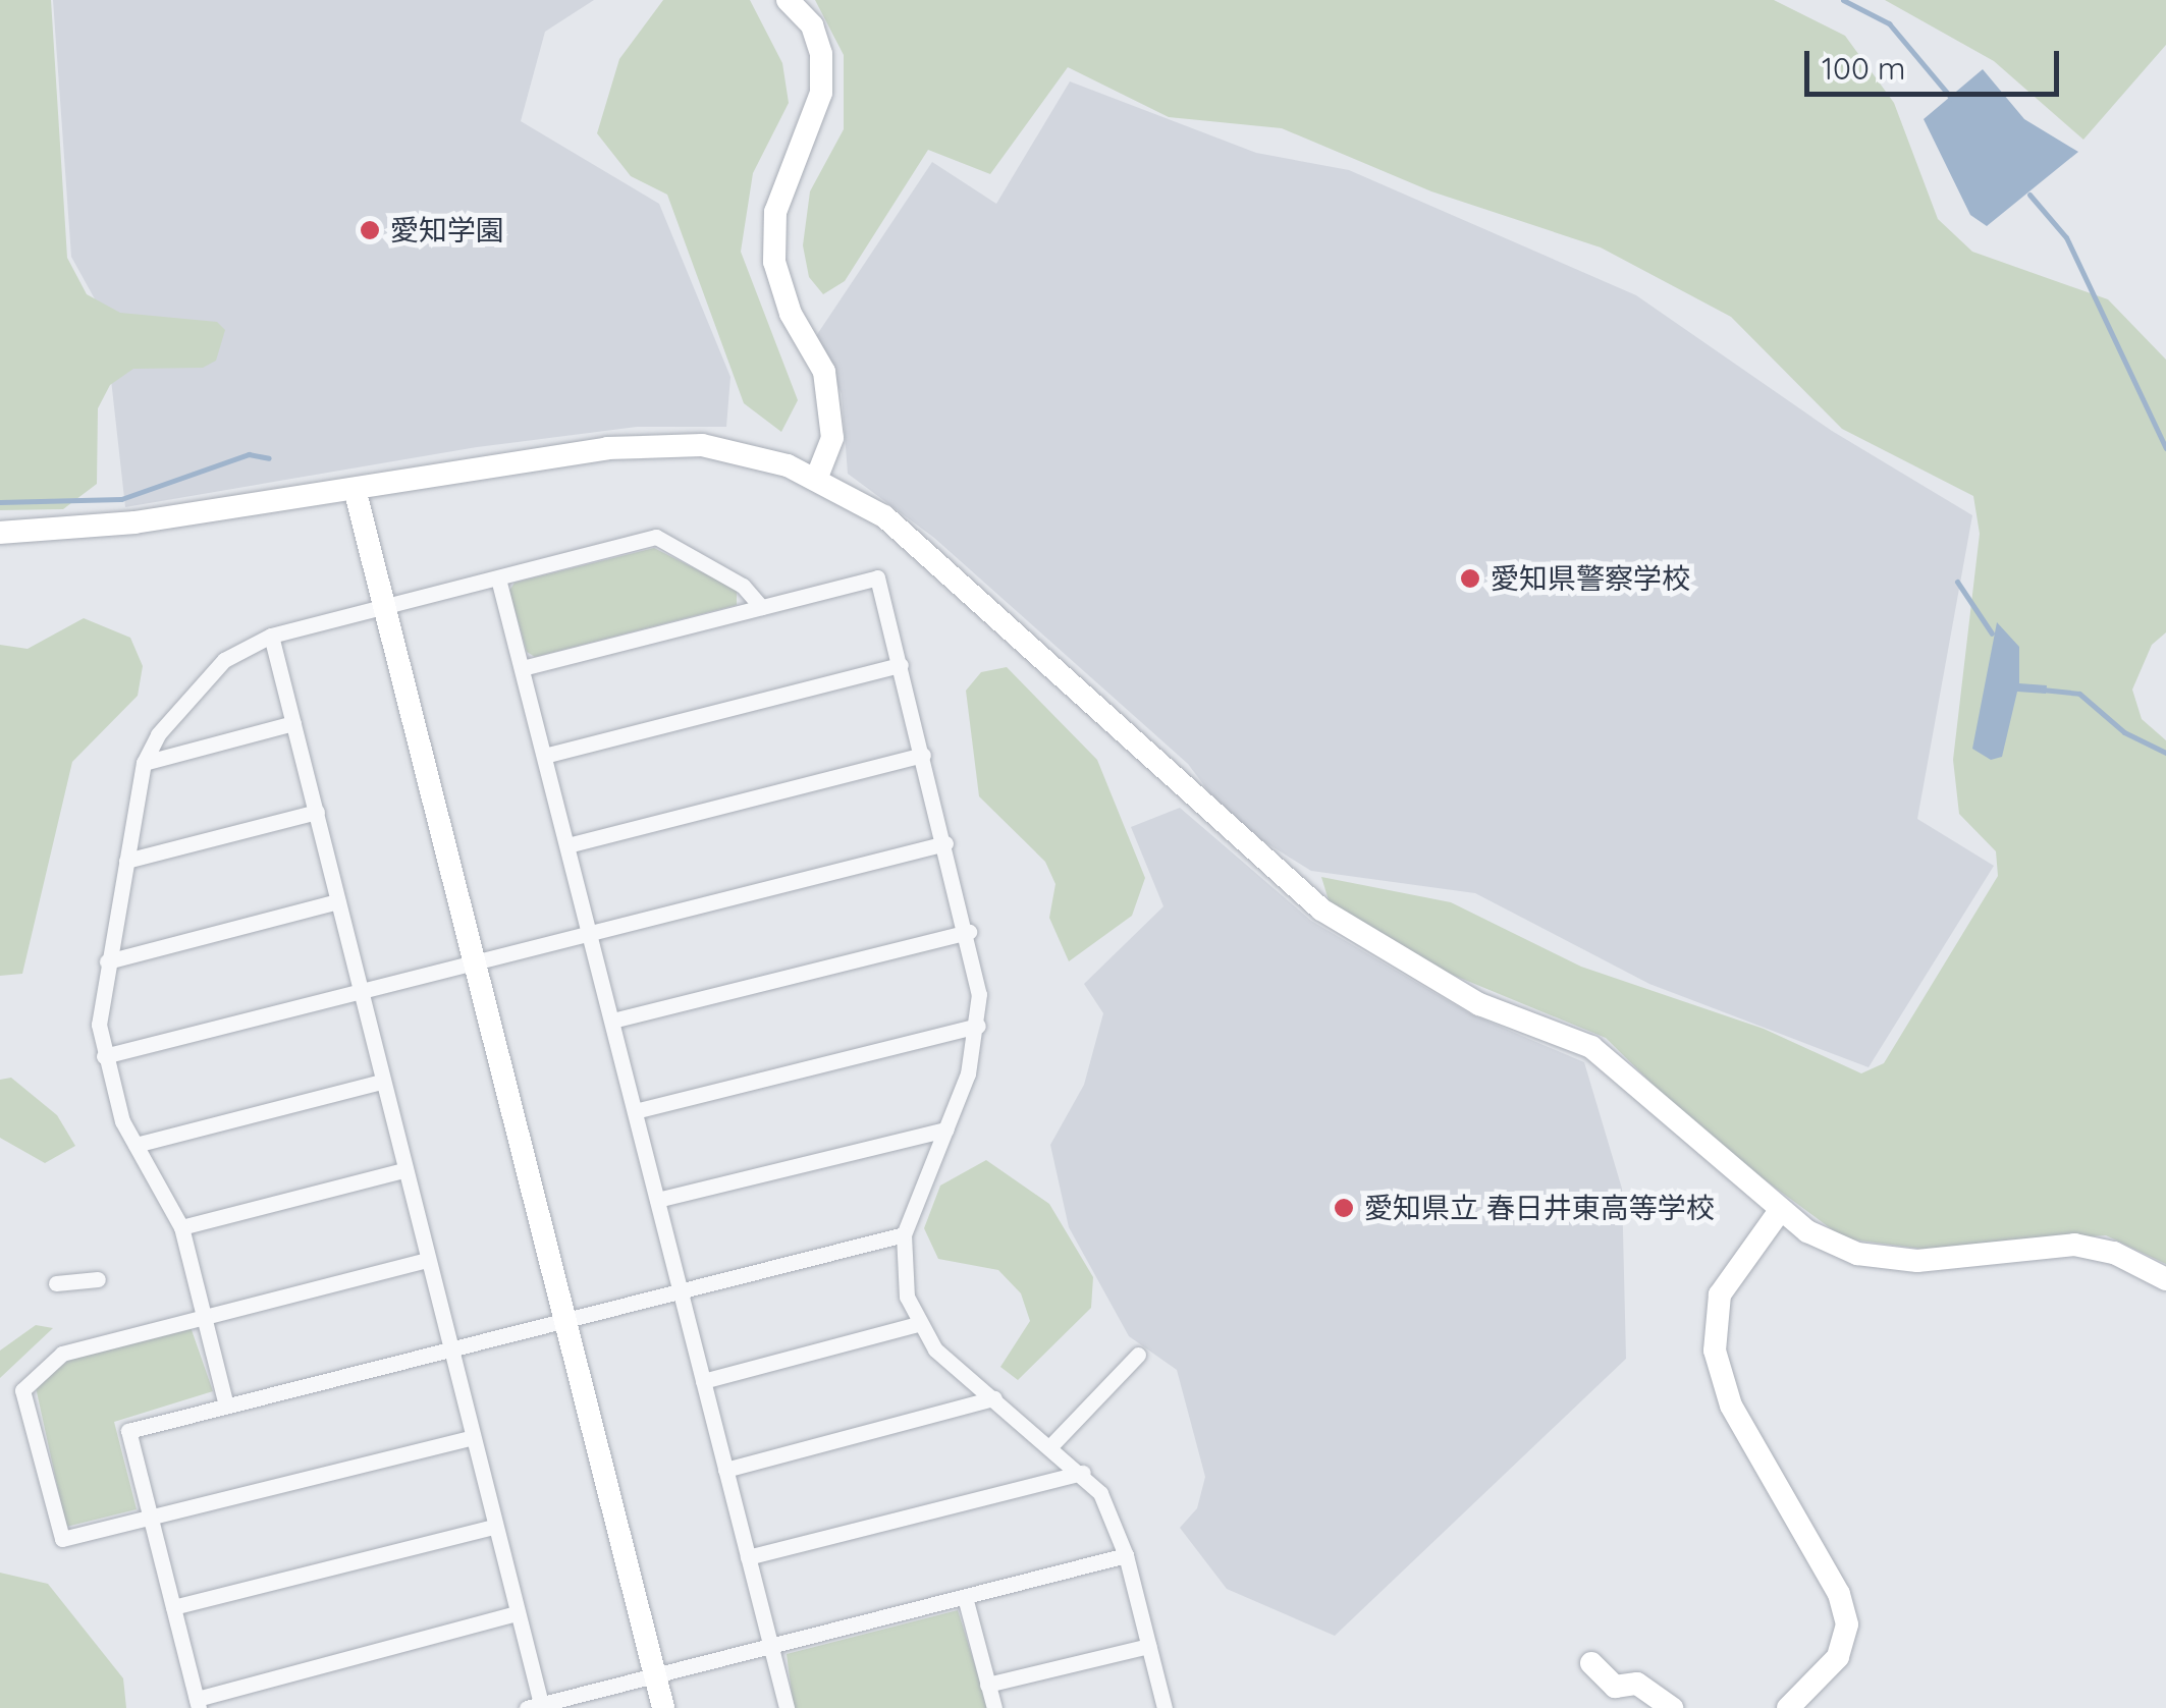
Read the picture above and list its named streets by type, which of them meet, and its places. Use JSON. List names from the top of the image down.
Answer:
{
  "places": ["愛知学園", "愛知県警察学校", "愛知県立 春日井東高等学校"],
  "scale_bar": "100 m"
}
